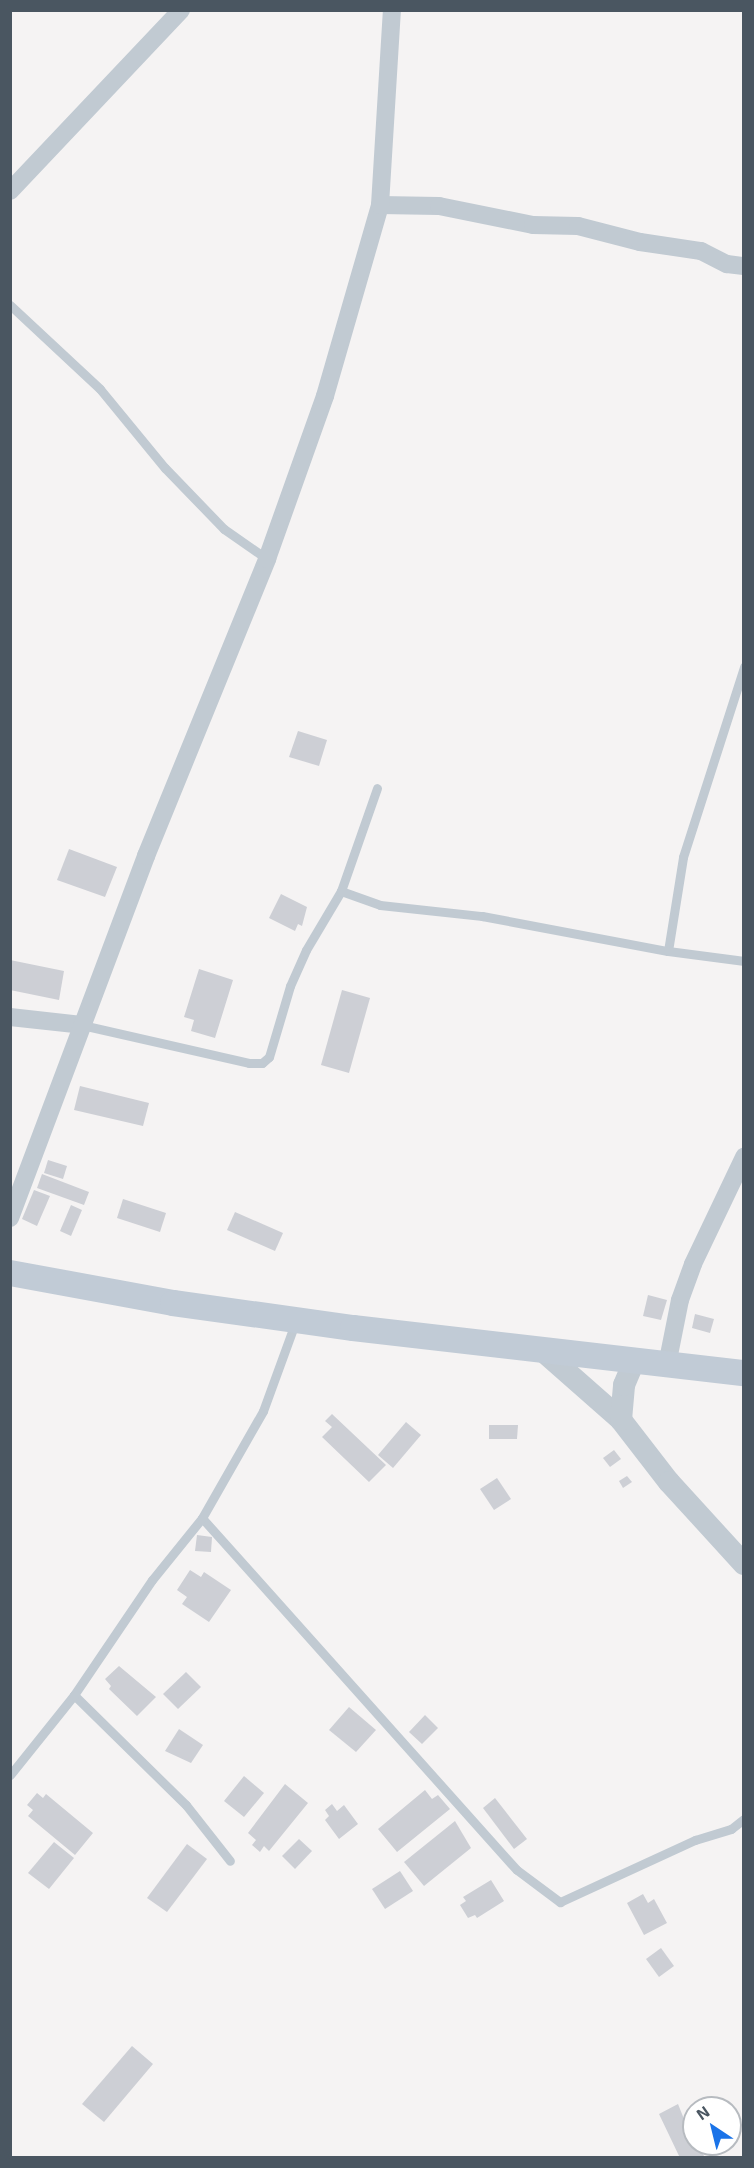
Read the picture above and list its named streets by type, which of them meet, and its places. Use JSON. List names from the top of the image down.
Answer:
{
  "north": "top left"
}
